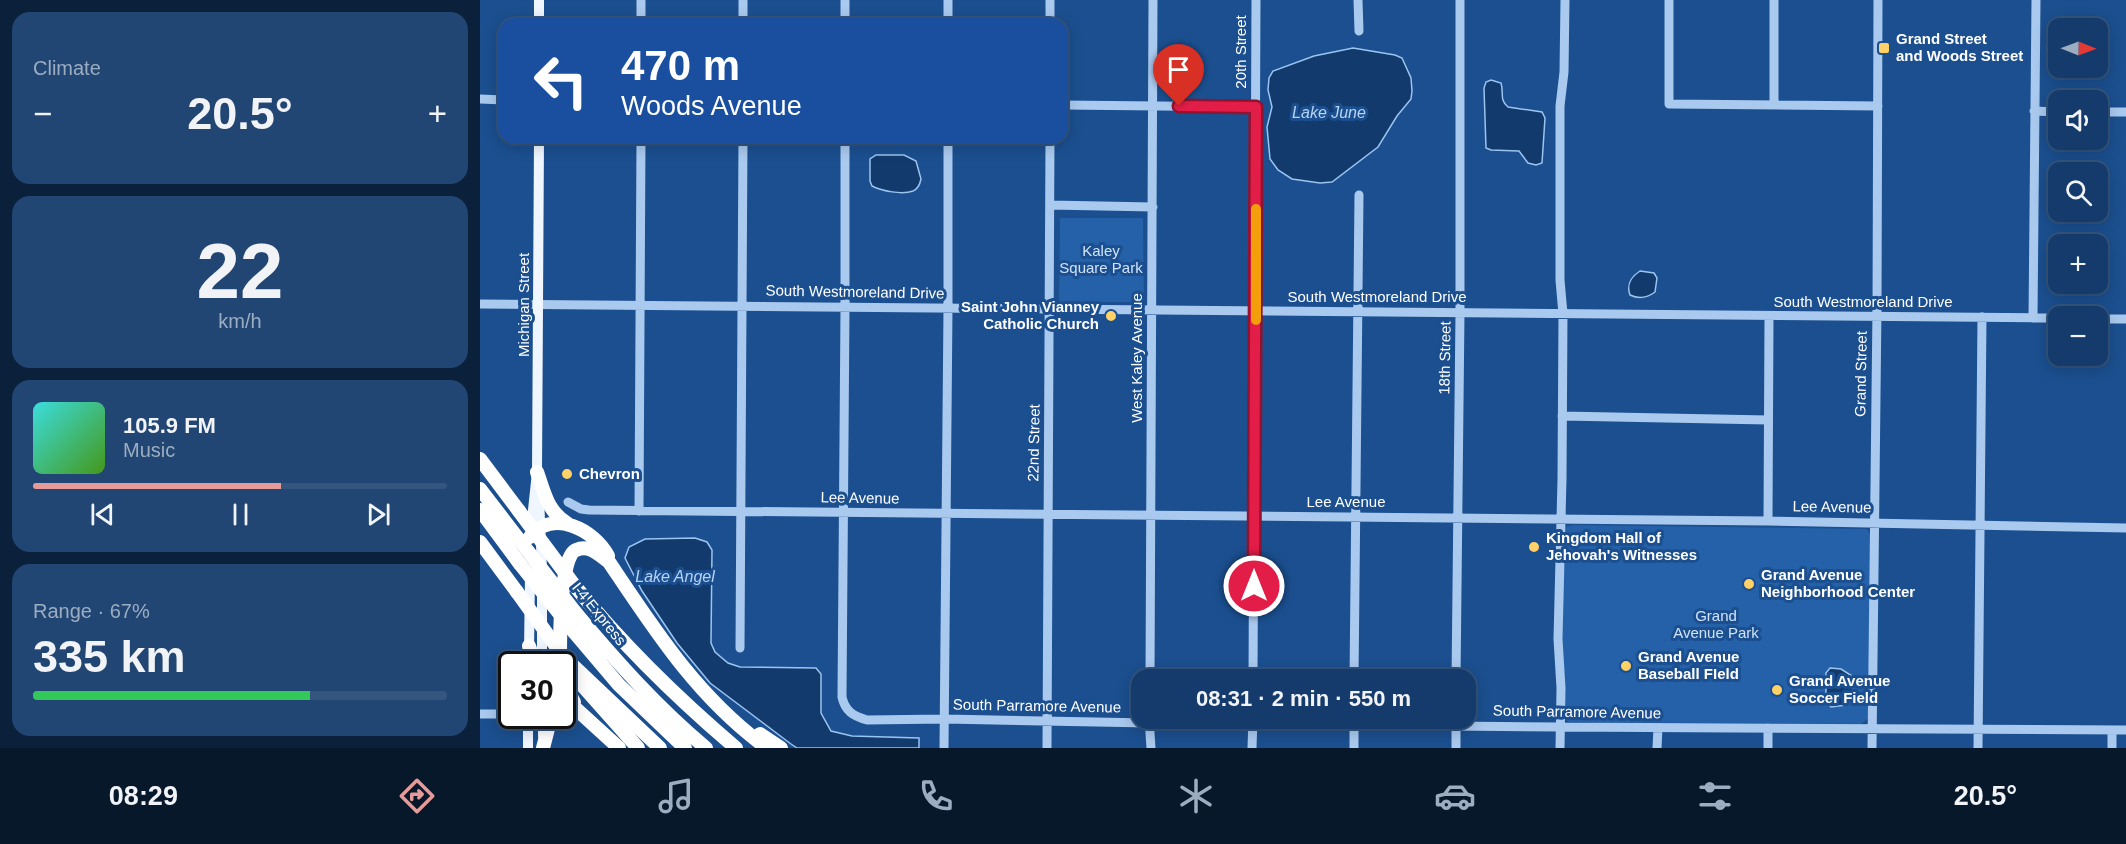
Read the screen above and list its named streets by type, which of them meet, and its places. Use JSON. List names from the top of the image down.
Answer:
{
  "streets": {
    "highway": ["I-4 Express"],
    "main road": ["Michigan Street"],
    "street": [
      "20th Street",
      "South Westmoreland Drive",
      "West Kaley Avenue",
      "18th Street",
      "Grand Street",
      "22nd Street",
      "Lee Avenue",
      "South Parramore Avenue"
    ]
  },
  "crossings": [
    ["20th Street", "South Westmoreland Drive"],
    ["20th Street", "Lee Avenue"],
    ["South Westmoreland Drive", "Michigan Street"],
    ["South Westmoreland Drive", "West Kaley Avenue"],
    ["South Westmoreland Drive", "18th Street"],
    ["South Westmoreland Drive", "Grand Street"],
    ["South Westmoreland Drive", "22nd Street"],
    ["Michigan Street", "I-4 Express"],
    ["West Kaley Avenue", "Lee Avenue"],
    ["18th Street", "Lee Avenue"],
    ["Grand Street", "Lee Avenue"],
    ["Grand Street", "South Parramore Avenue"],
    ["22nd Street", "Lee Avenue"],
    ["22nd Street", "South Parramore Avenue"],
    ["Lee Avenue", "South Parramore Avenue"]
  ],
  "water": ["Lake June", "Lake Angel"],
  "parks": ["Kaley Square Park", "Grand Avenue Park"],
  "places": {
    "transit": ["Grand Street and Woods Street"],
    "other": [
      "Saint John Vianney Catholic Church",
      "Chevron",
      "Kingdom Hall of Jehovah's Witnesses",
      "Grand Avenue Neighborhood Center",
      "Grand Avenue Baseball FIeld",
      "Grand Avenue Soccer Field"
    ]
  },
  "north": "right",
  "page": {
    "tile": [
      "Climate",
      ["22", "km/h"],
      ["Range · 67%", "335 km"]
    ],
    "map_buttons": ["+", "−"],
    "turn": ["470 m", "Woods Avenue"],
    "heat": ["−", "20.5°", "+"],
    "song": ["105.9 FM", "Music"],
    "limit": "30",
    "trip": "08:31 · 2 min · 550 m",
    "tabs": ["08:29", "20.5°"]
  }
}
